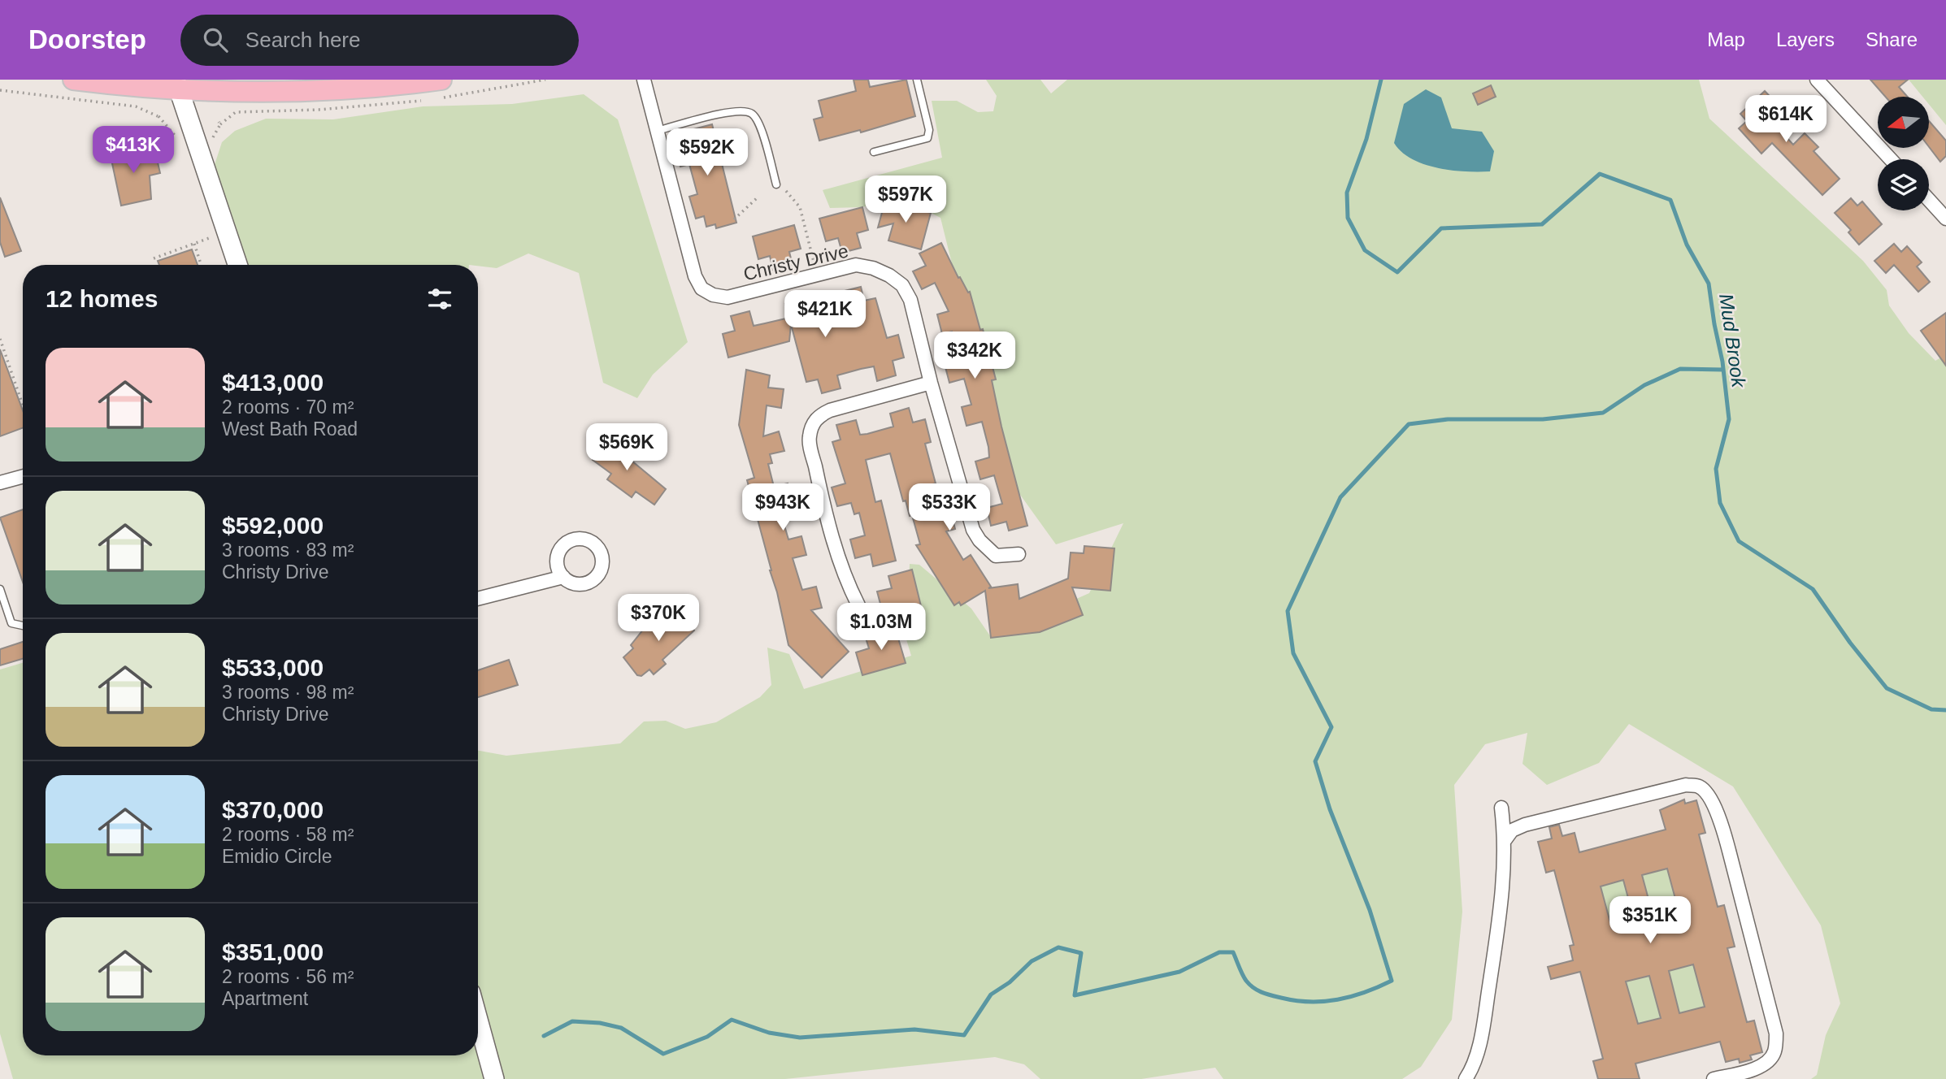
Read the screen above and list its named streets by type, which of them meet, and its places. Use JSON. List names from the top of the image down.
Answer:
{
  "streets": {
    "street": ["Christy Drive"]
  },
  "water": ["Mud Brook"],
  "north": "left",
  "page": {
    "header": "Doorstep",
    "search": "Search here",
    "nav": ["Map", "Layers", "Share"],
    "price": [
      "$614K",
      "$413K",
      "$592K",
      "$597K",
      "$421K",
      "$342K",
      "$569K",
      "$943K",
      "$533K",
      "$370K",
      "$1.03M",
      "$351K"
    ],
    "heading": "12 homes",
    "list": [
      {
        "name": "$413,000",
        "note": "2 rooms · 70 m² · West Bath Road"
      },
      {
        "name": "$592,000",
        "note": "3 rooms · 83 m² · Christy Drive"
      },
      {
        "name": "$533,000",
        "note": "3 rooms · 98 m² · Christy Drive"
      },
      {
        "name": "$370,000",
        "note": "2 rooms · 58 m² · Emidio Circle"
      },
      {
        "name": "$351,000",
        "note": "2 rooms · 56 m² · Apartment"
      }
    ]
  }
}
